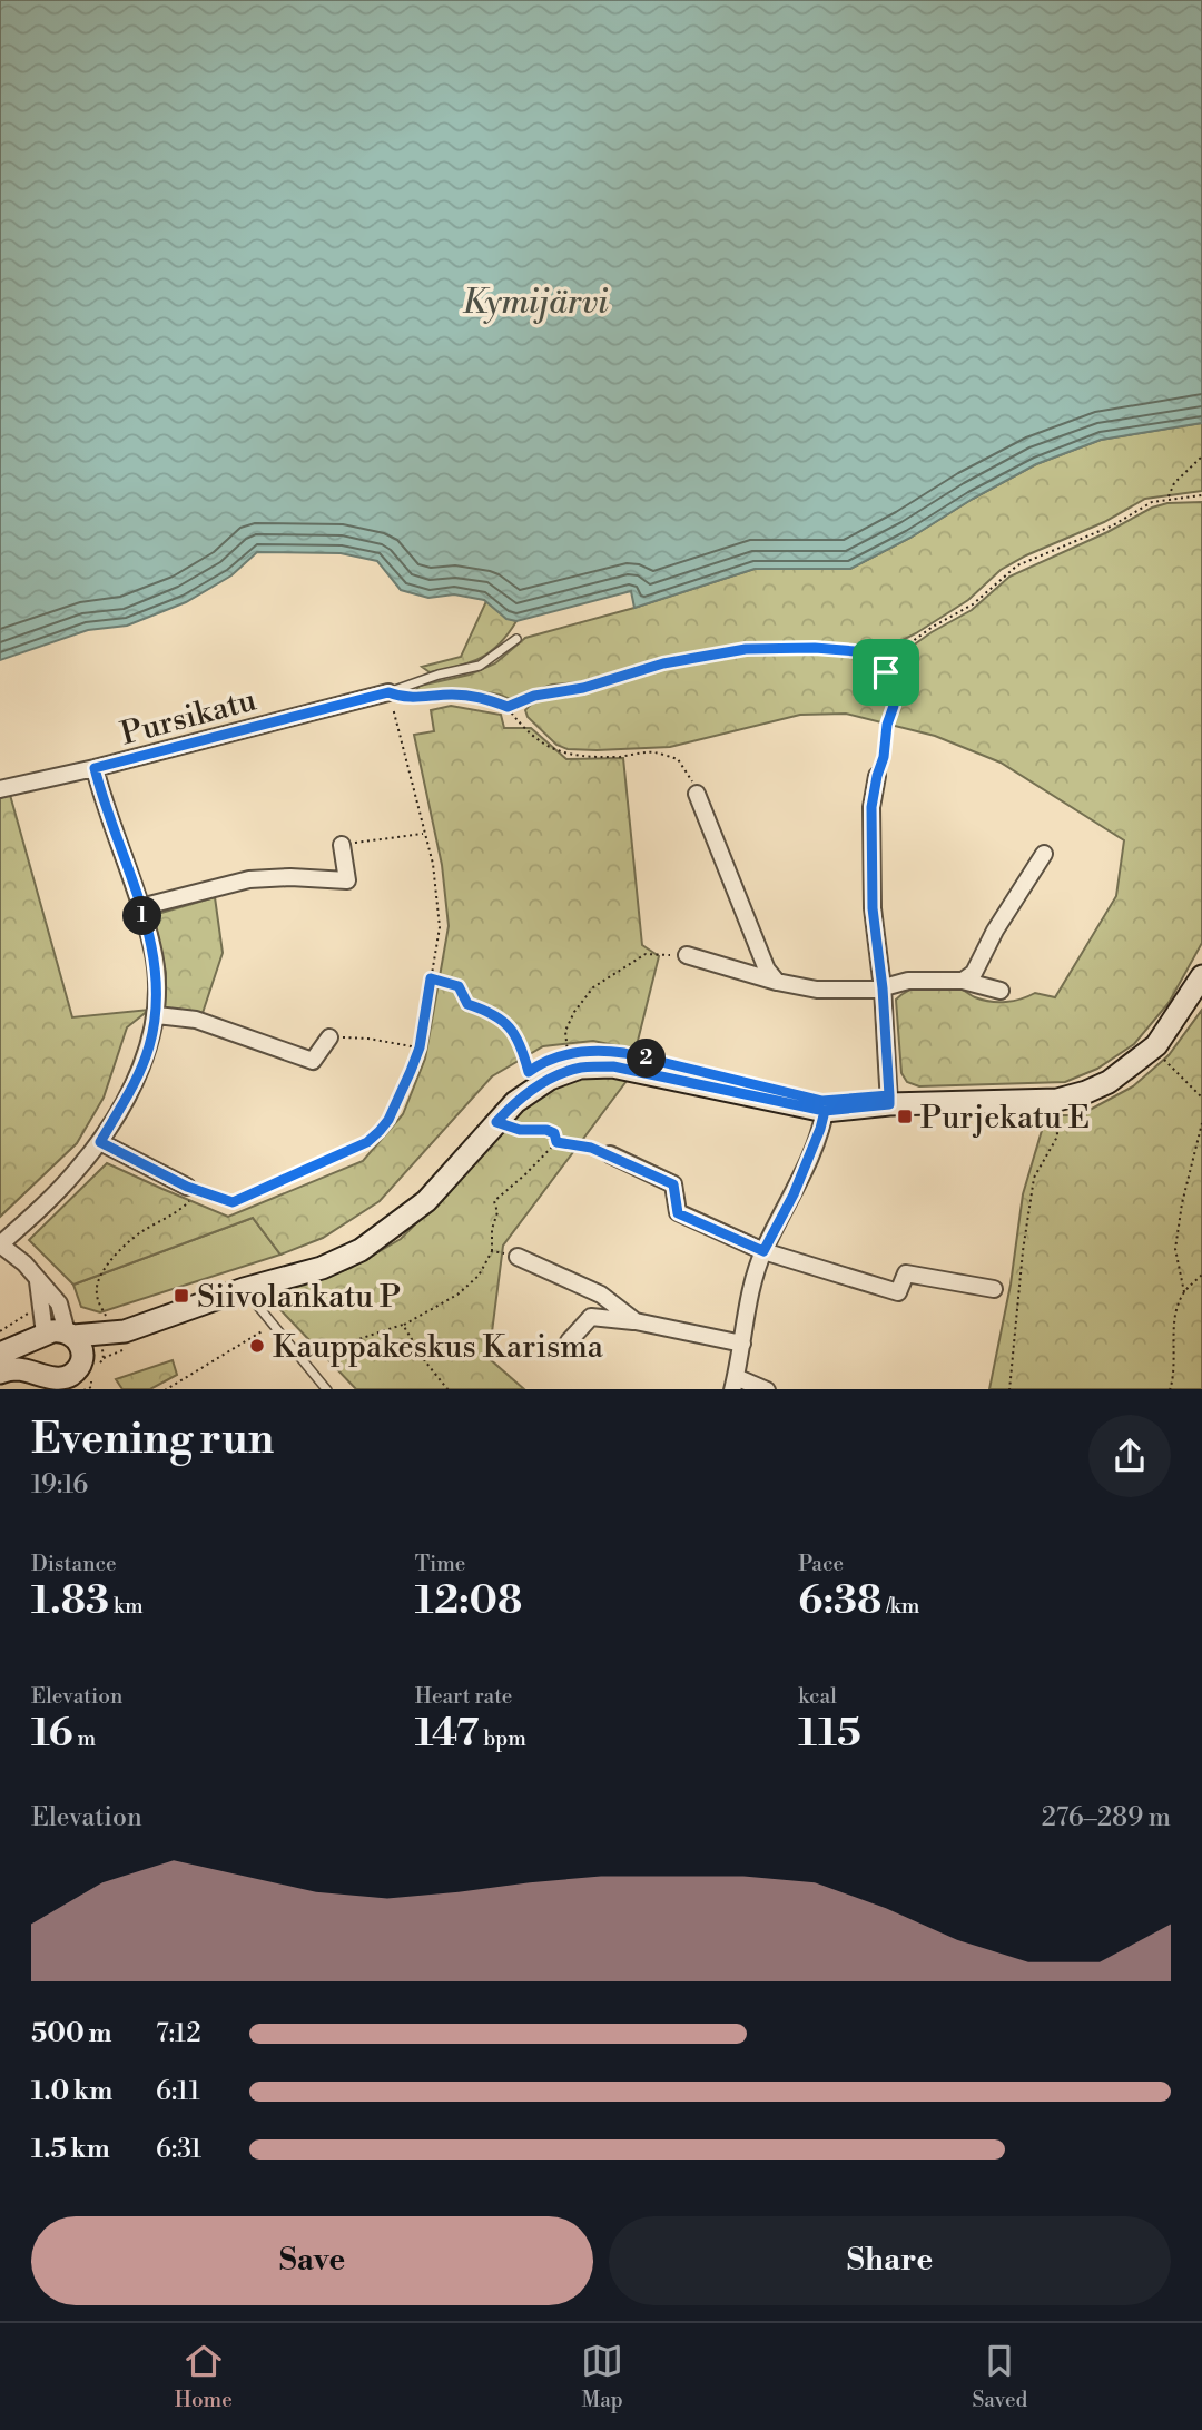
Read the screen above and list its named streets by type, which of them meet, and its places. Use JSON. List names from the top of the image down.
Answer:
{
  "streets": {
    "street": ["Pursikatu"]
  },
  "water": ["Kymijärvi"],
  "places": {
    "transit": ["Purjekatu E", "Siivolankatu P"],
    "other": ["Kauppakeskus Karisma"]
  },
  "page": {
    "pins": ["1", "2"],
    "heading": ["Evening run", "19:16"],
    "stats": [
      ["Distance", "1.83 km"],
      ["Time", "12:08"],
      ["Pace", "6:38 /km"],
      ["Elevation", "16 m"],
      ["Heart rate", "147 bpm"],
      ["kcal", "115"]
    ],
    "chart": ["Elevation", "276–289 m"],
    "list": [
      {
        "name": "500 m",
        "note": "7:12"
      },
      {
        "name": "1.0 km",
        "note": "6:11"
      },
      {
        "name": "1.5 km",
        "note": "6:31"
      }
    ],
    "buttons": ["Save", "Share"],
    "tabs": ["Home", "Map", "Saved"]
  }
}
